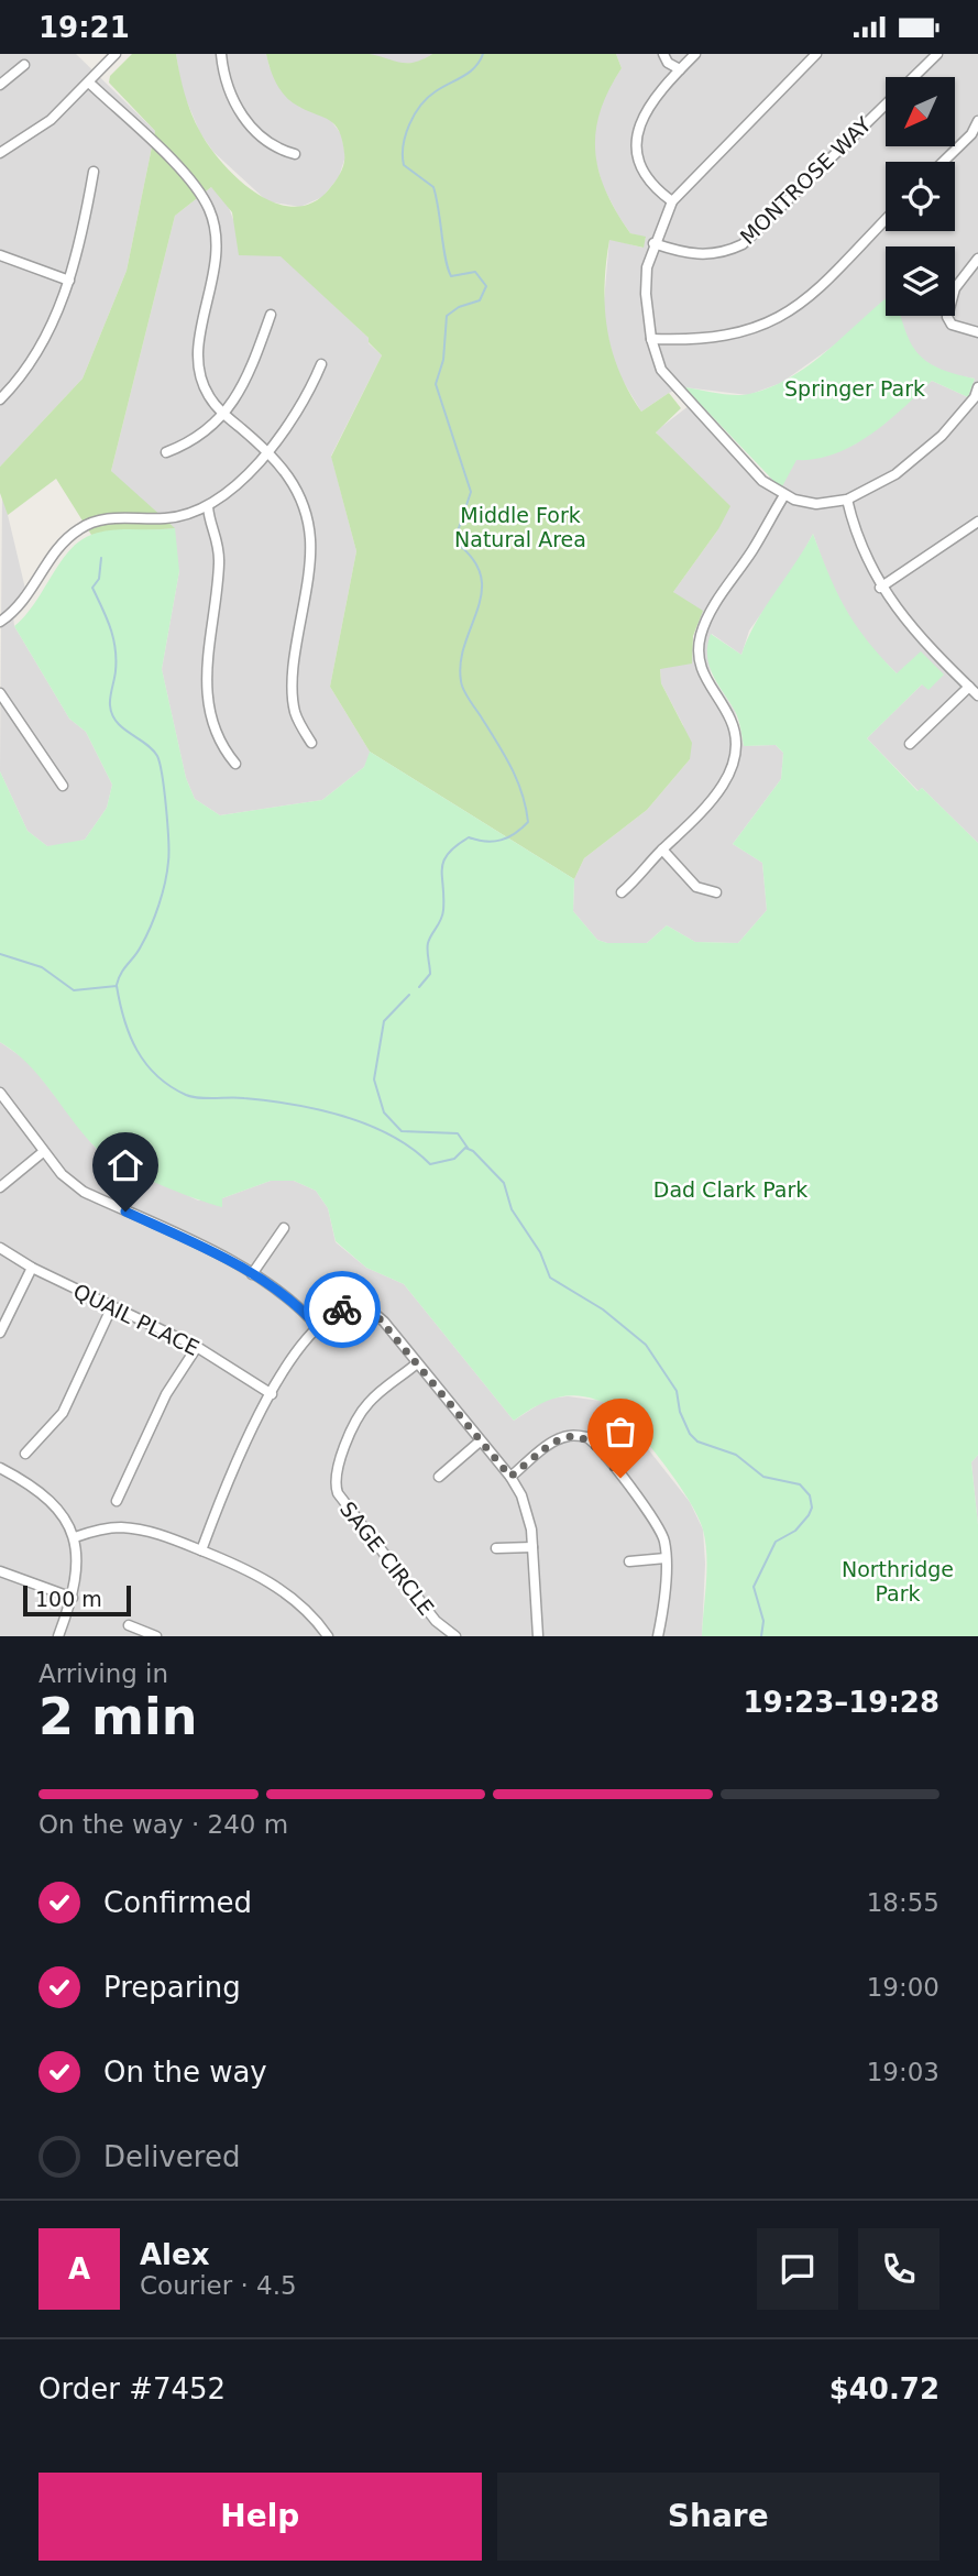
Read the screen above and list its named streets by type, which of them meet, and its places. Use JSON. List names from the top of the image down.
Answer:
{
  "streets": {
    "street": ["MONTROSE WAY", "QUAIL PLACE", "SAGE CIRCLE"]
  },
  "parks": [
    "Springer Park",
    "Middle Fork Natural Area",
    "Dad Clark Park",
    "Northridge Park"
  ],
  "scale_bar": "100 m",
  "north": "bottom left",
  "page": {
    "status": "19:21",
    "scale": "100 m",
    "heading": ["2 min", "Arriving in", "19:23–19:28"],
    "panel": [
      "Alex",
      "Courier · 4.5",
      "Order #7452",
      "$40.72"
    ],
    "bar": "On the way · 240 m",
    "list": [
      ["Confirmed", "18:55"],
      ["Preparing", "19:00"],
      ["On the way", "19:03"],
      "Delivered"
    ],
    "round": "A",
    "buttons": ["Help", "Share"]
  }
}
